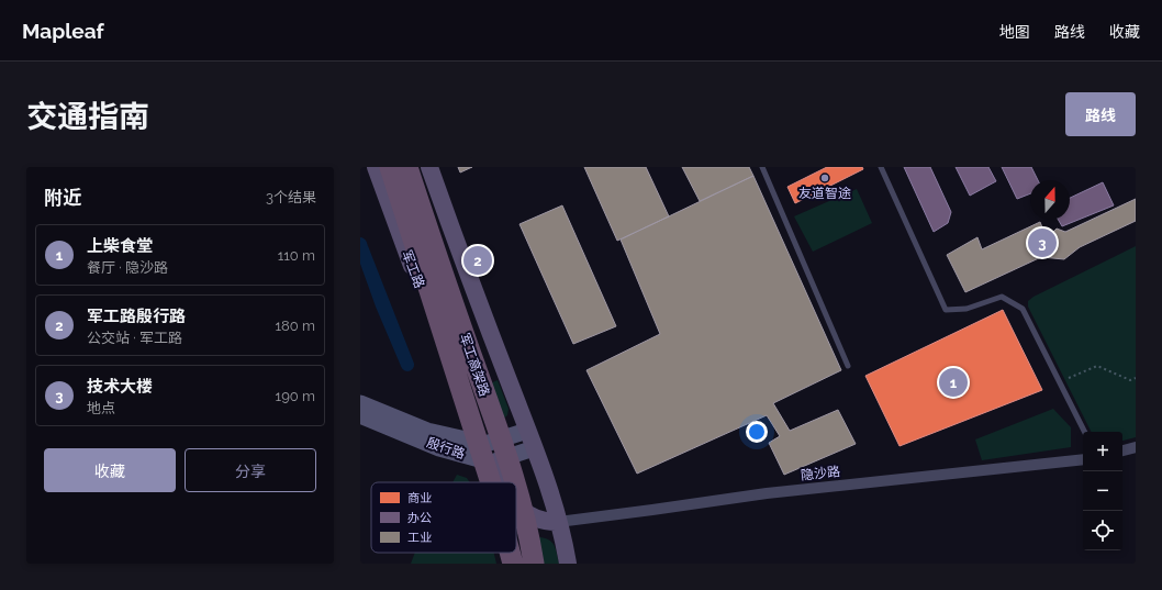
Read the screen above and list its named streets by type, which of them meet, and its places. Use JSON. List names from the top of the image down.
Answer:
{
  "streets": {
    "highway": ["军工高架路"],
    "main road": ["军工路", "殷行路"],
    "street": ["隐沙路"]
  },
  "crossings": [
    ["军工路", "殷行路"],
    ["军工路", "隐沙路"]
  ],
  "places": ["友道智途"],
  "legend": ["商业", "办公", "工业"],
  "north": "top",
  "page": {
    "header": "Mapleaf",
    "nav": ["地图", "路线", "收藏"],
    "title": "交通指南",
    "buttons": [
      "路线",
      ["收藏", "分享"]
    ],
    "heading": ["附近", "3个结果"],
    "list": [
      {
        "mark": "1",
        "name": "上柴食堂",
        "note": "餐厅 · 隐沙路",
        "value": "110 m"
      },
      {
        "mark": "2",
        "name": "军工路殷行路",
        "note": "公交站 · 军工路",
        "value": "180 m"
      },
      {
        "mark": "3",
        "name": "技术大楼",
        "note": "地点",
        "value": "190 m"
      }
    ],
    "pins": ["3", "2", "1"],
    "map_buttons": ["+", "−"]
  }
}
